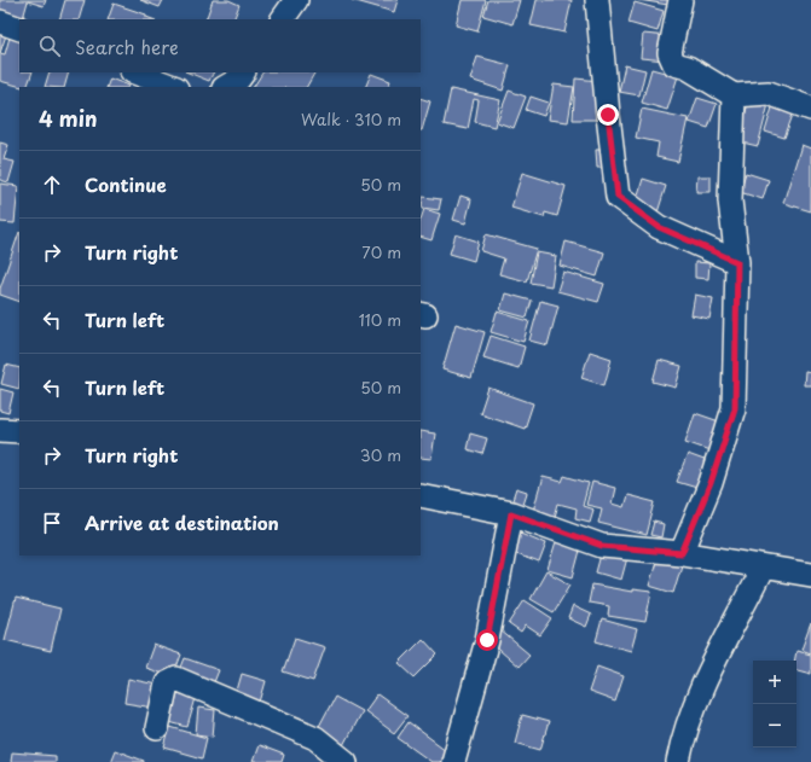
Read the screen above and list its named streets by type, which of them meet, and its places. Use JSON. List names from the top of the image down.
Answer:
{
  "page": {
    "search": "Search here",
    "heading": ["4 min", "Walk · 310 m"],
    "list": [
      ["Continue", "50 m"],
      ["Turn right", "70 m"],
      ["Turn left", "110 m"],
      ["Turn left", "50 m"],
      ["Turn right", "30 m"],
      "Arrive at destination"
    ],
    "map_buttons": ["+", "−"]
  }
}
